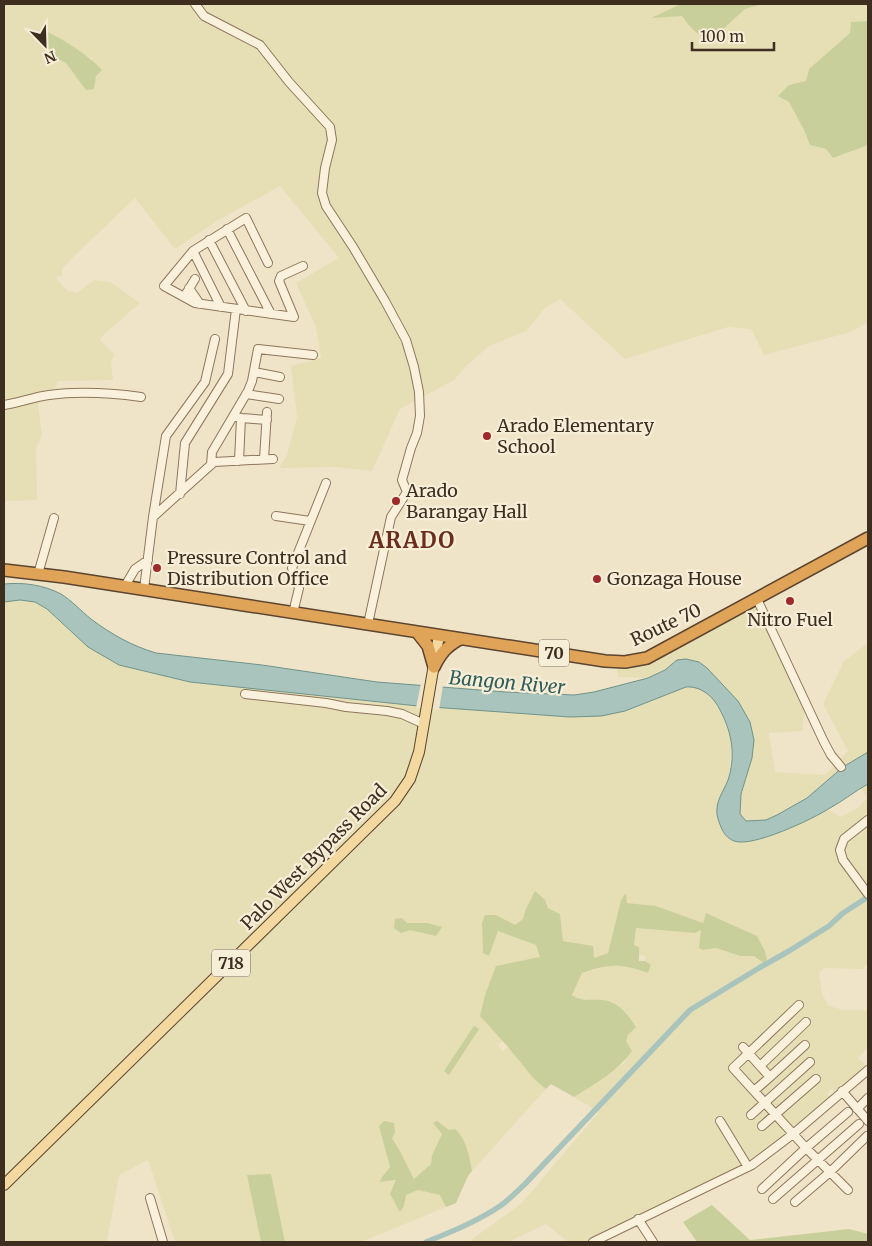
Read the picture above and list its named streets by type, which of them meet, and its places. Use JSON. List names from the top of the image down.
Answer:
{
  "streets": {
    "highway": ["Route 70", "70"],
    "main road": ["Palo West Bypass Road", "718"]
  },
  "crossings": [
    ["Route 70", "70"],
    ["70", "Palo West Bypass Road"]
  ],
  "districts": ["ARADO"],
  "water": ["Bangon River"],
  "places": [
    "Arado Elementary School",
    "Arado Barangay Hall",
    "Pressure Control and Distribution Office",
    "Gonzaga House",
    "Nitro Fuel"
  ],
  "scale_bar": "100 m",
  "north": "bottom right"
}
